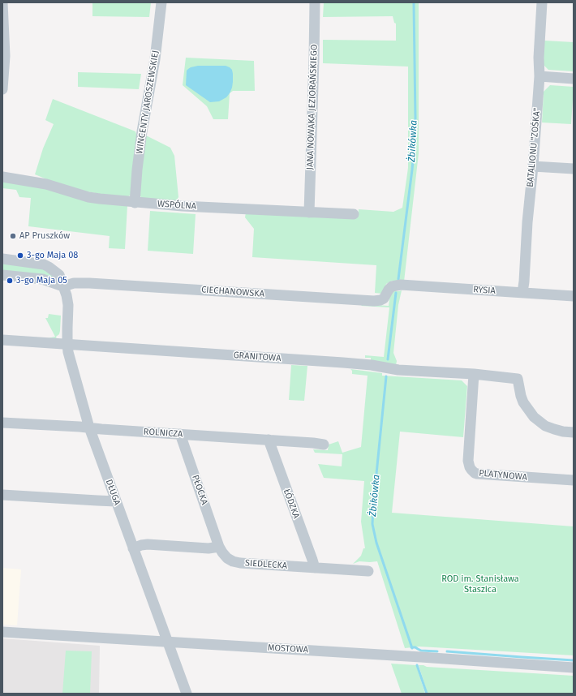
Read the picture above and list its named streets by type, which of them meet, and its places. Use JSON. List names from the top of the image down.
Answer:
{
  "streets": {
    "street": [
      "WINCENTY JAROSZEWSKIEJ",
      "JANA NOWAKA JEZIORAŃSKIEGO",
      "BATALIONU \"ZOŚKA\"",
      "WSPÓLNA",
      "RYSIA",
      "CIECHANOWSKA",
      "GRANITOWA",
      "ROLNICZA",
      "PLATYNOWA",
      "PŁOCKA",
      "DŁUGA",
      "ŁÓDZKA",
      "SIEDLECKA",
      "MOSTOWA"
    ]
  },
  "crossings": [
    ["WINCENTY JAROSZEWSKIEJ", "WSPÓLNA"],
    ["JANA NOWAKA JEZIORAŃSKIEGO", "WSPÓLNA"],
    ["BATALIONU \"ZOŚKA\"", "RYSIA"],
    ["RYSIA", "CIECHANOWSKA"],
    ["CIECHANOWSKA", "DŁUGA"],
    ["GRANITOWA", "PLATYNOWA"],
    ["GRANITOWA", "DŁUGA"],
    ["ROLNICZA", "PŁOCKA"],
    ["ROLNICZA", "DŁUGA"],
    ["ROLNICZA", "ŁÓDZKA"],
    ["PŁOCKA", "SIEDLECKA"],
    ["DŁUGA", "MOSTOWA"],
    ["ŁÓDZKA", "SIEDLECKA"]
  ],
  "water": ["Żbikówka"],
  "parks": ["ROD im. Stanisława Staszica"],
  "places": ["AP Pruszków", "3-go Maja 08", "3-go Maja 05"]
}
